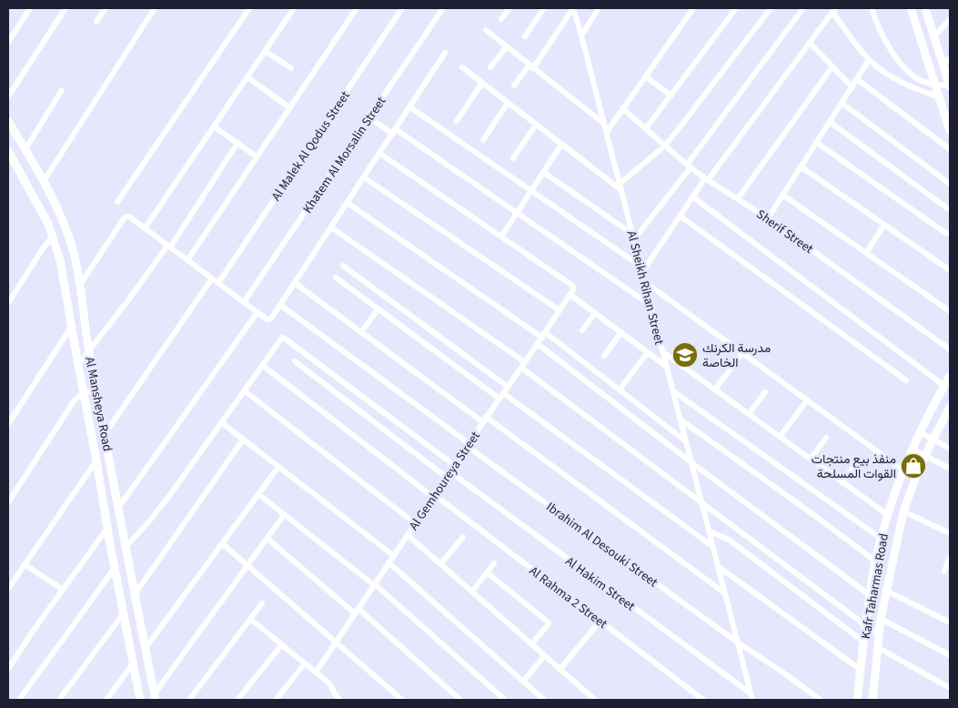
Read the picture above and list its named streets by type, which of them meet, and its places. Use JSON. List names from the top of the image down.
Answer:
{
  "streets": {
    "street": [
      "Al Malek Al Qodus Street",
      "Khatem Al Morsalin Street",
      "Sherif Street",
      "Al Sheikh Rihan Street",
      "Al Mansheya Road",
      "Al Gemhoureya Street",
      "Ibrahim Al Desouki Street",
      "Al Hakim Street",
      "Kafr Taharmas Road",
      "Al Rahma 2 Street"
    ]
  },
  "crossings": [
    ["Al Sheikh Rihan Street", "Ibrahim Al Desouki Street"],
    ["Al Sheikh Rihan Street", "Al Hakim Street"],
    ["Al Gemhoureya Street", "Ibrahim Al Desouki Street"],
    ["Al Gemhoureya Street", "Al Hakim Street"],
    ["Al Gemhoureya Street", "Al Rahma 2 Street"]
  ],
  "places": {
    "school or university": ["مدرسة الكرنك الخاصة"],
    "shop": ["منفذ بيع منتجات القوات المسلحة"]
  }
}
